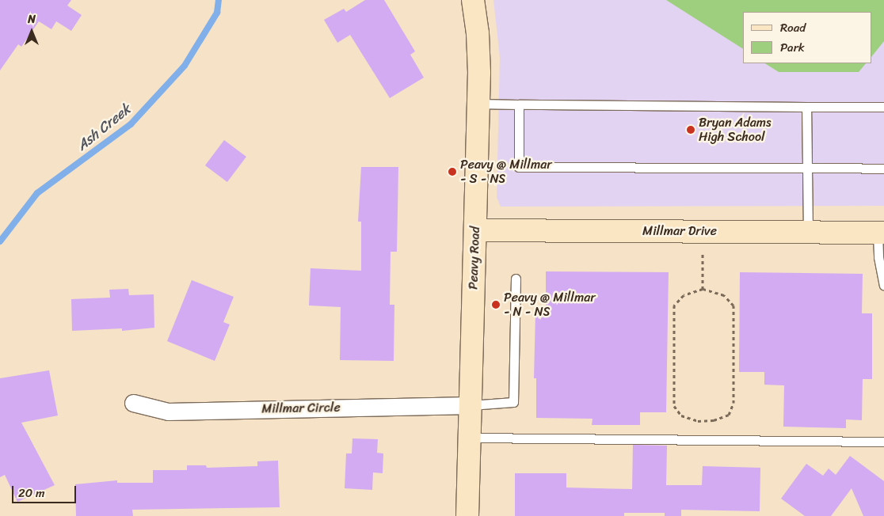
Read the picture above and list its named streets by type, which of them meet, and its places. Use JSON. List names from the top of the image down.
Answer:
{
  "streets": {
    "street": ["Millmar Drive", "Peavy Road", "Millmar Circle"]
  },
  "crossings": [
    ["Millmar Drive", "Peavy Road"],
    ["Peavy Road", "Millmar Circle"]
  ],
  "water": ["Ash Creek"],
  "places": ["Bryan Adams High School", "Peavy @ Millmar - S - NS", "Peavy @ Millmar - N - NS"],
  "legend": ["Road", "Park"],
  "scale_bar": "20 m",
  "north": "top"
}
